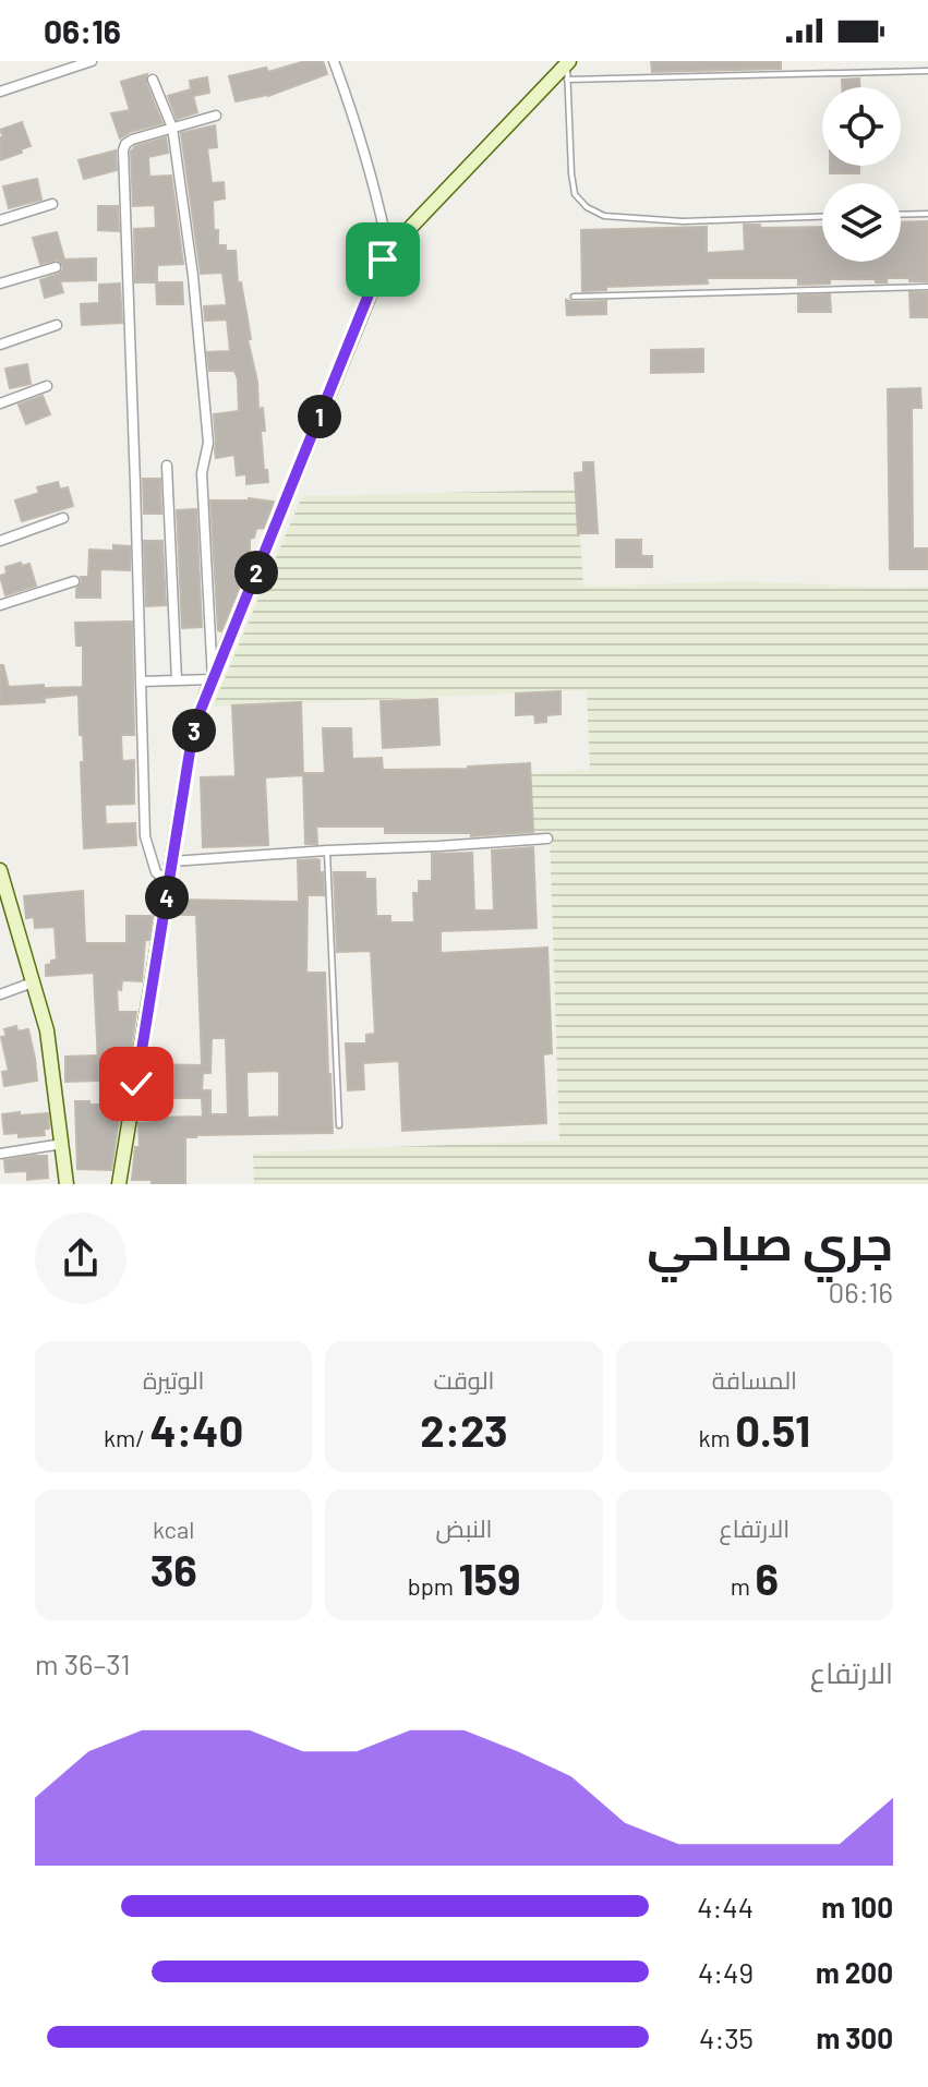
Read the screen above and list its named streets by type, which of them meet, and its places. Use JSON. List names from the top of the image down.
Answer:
{
  "page": {
    "status": "06:16",
    "pins": [
      "1",
      "2",
      "3",
      "4"
    ],
    "heading": ["جري صباحي", "06:16"],
    "stats": [
      ["المسافة", "0.51 km"],
      ["الوقت", "2:23"],
      ["الوتيرة", "4:40 /km"],
      ["الارتفاع", "6 m"],
      ["النبض", "159 bpm"],
      ["kcal", "36"]
    ],
    "chart": ["الارتفاع", "31–36 m"],
    "list": [
      {
        "name": "100 m",
        "note": "4:44"
      },
      {
        "name": "200 m",
        "note": "4:49"
      },
      {
        "name": "300 m",
        "note": "4:35"
      }
    ]
  }
}
